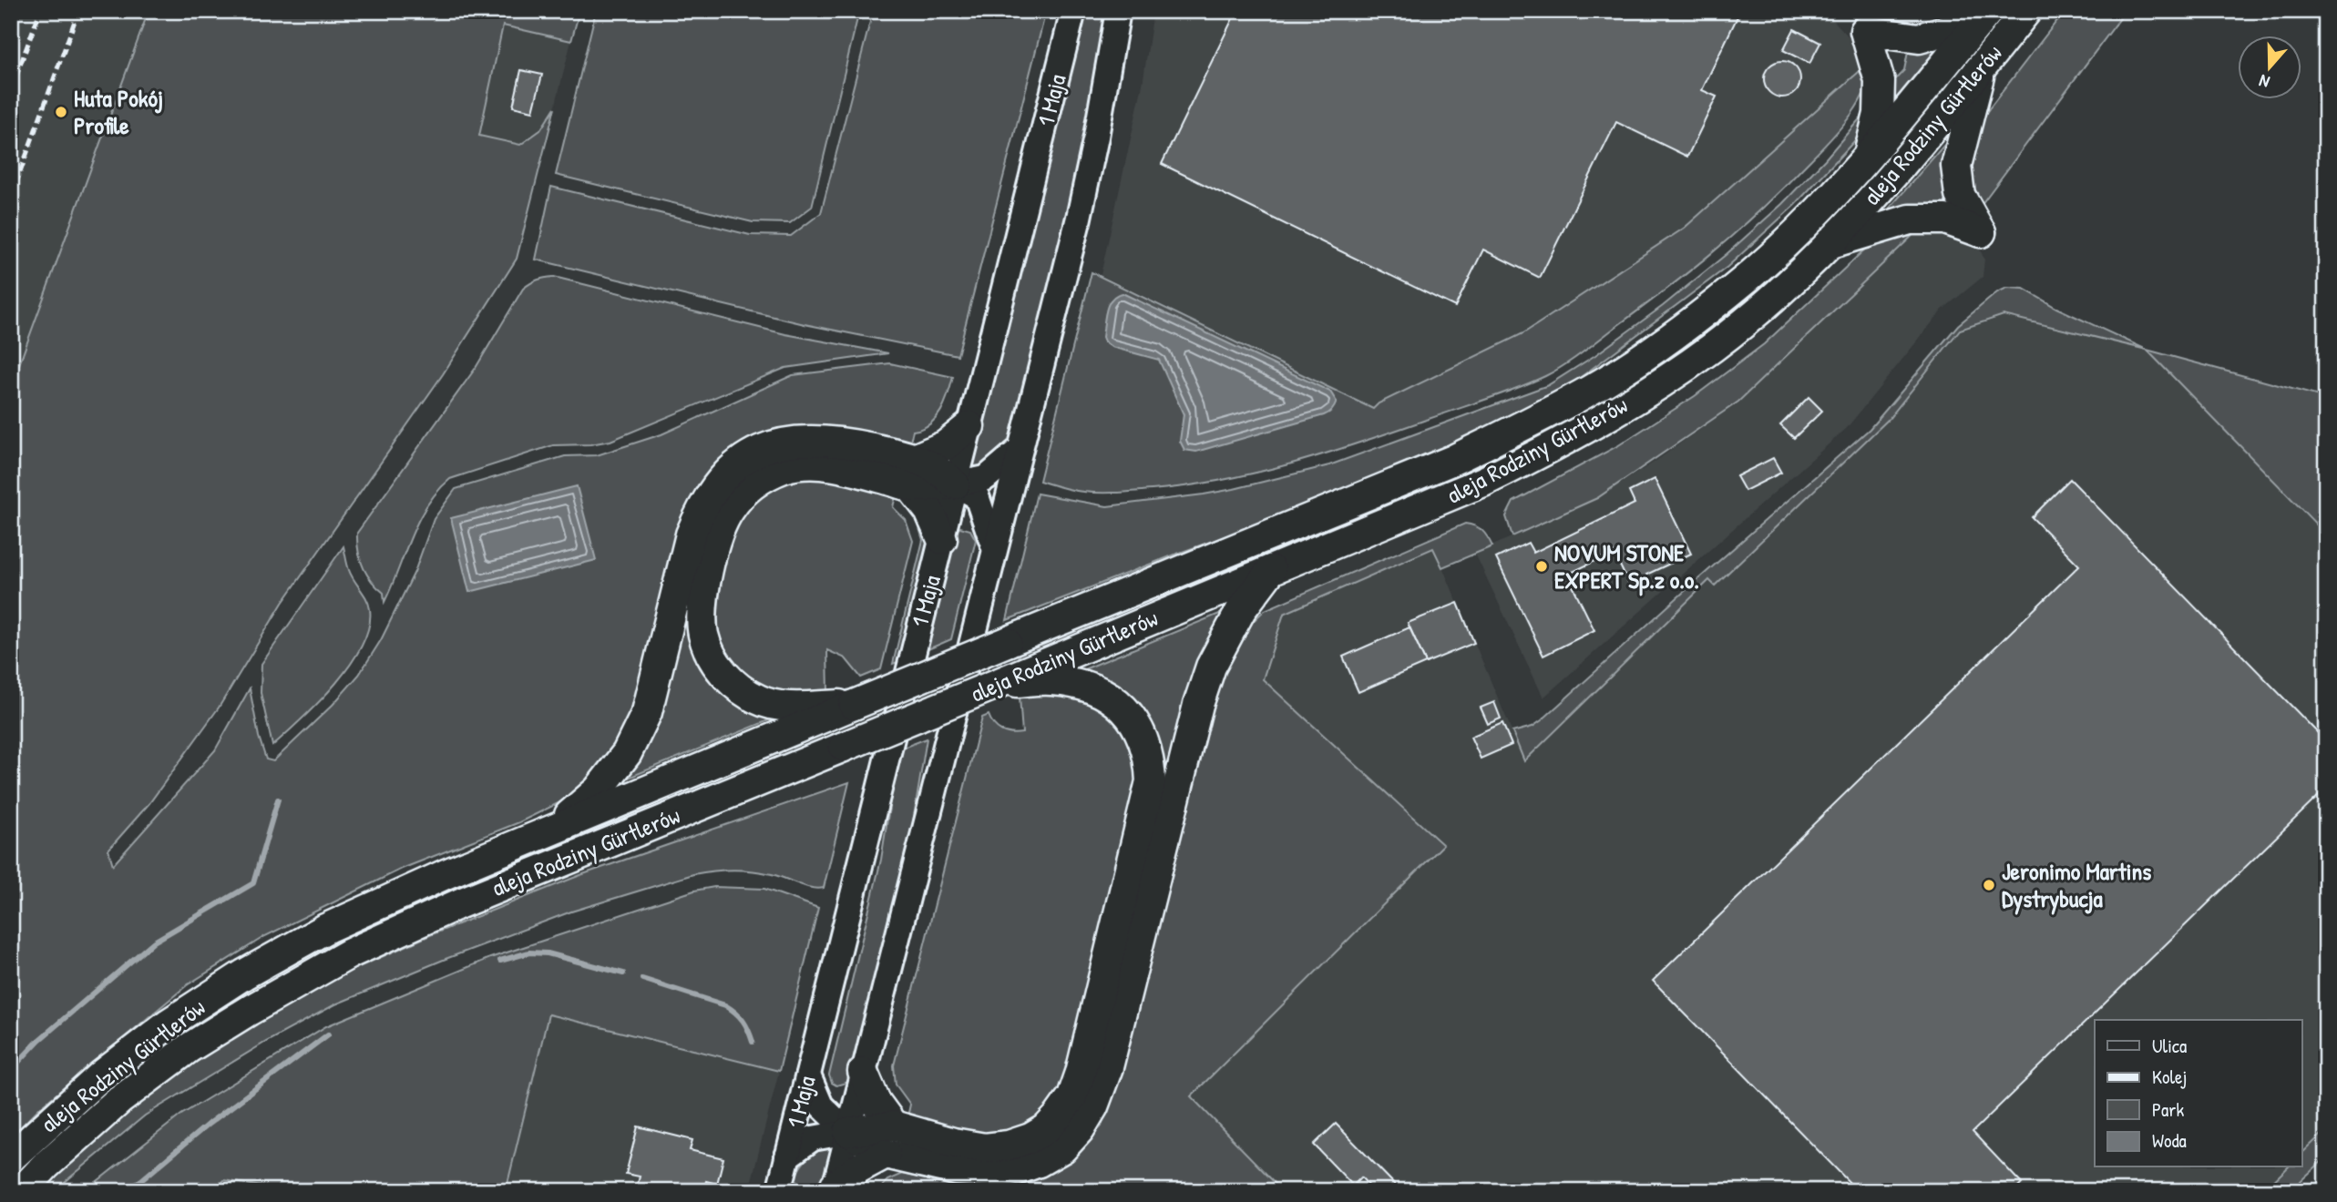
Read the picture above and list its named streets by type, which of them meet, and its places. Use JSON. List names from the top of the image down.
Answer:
{
  "streets": {
    "main road": ["aleja Rodziny Gürtlerów"],
    "street": ["1 Maja"]
  },
  "places": ["Huta Pokój Profile", "NOVUM STONE EXPERT Sp.z o.o.", "Jeronimo Martins Dystrybucja"],
  "legend": [
    "Ulica",
    "Kolej",
    "Park",
    "Woda"
  ],
  "north": "bottom"
}
